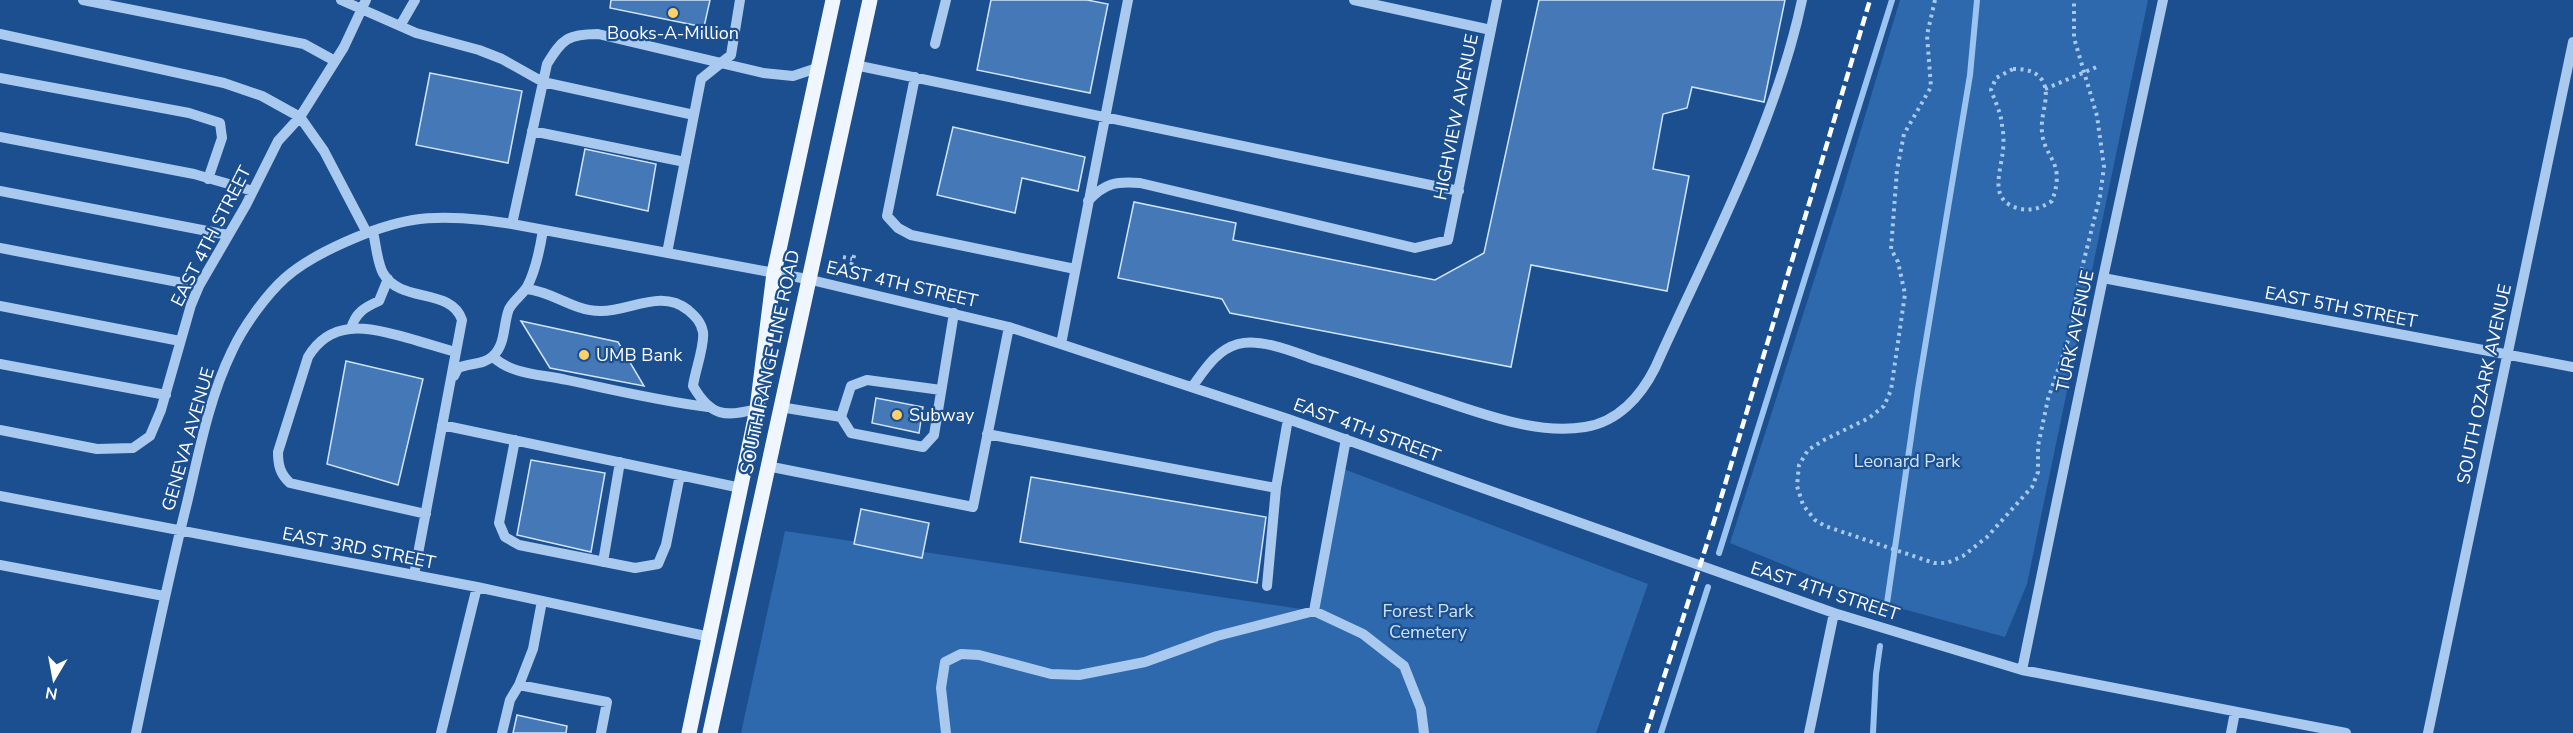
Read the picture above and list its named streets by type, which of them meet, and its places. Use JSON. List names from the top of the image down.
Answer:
{
  "streets": {
    "main road": ["SOUTH RANGE LINE ROAD"],
    "street": [
      "HIGHVIEW AVENUE",
      "EAST 4TH STREET",
      "EAST 5TH STREET",
      "TURK AVENUE",
      "SOUTH OZARK AVENUE",
      "GENEVA AVENUE",
      "EAST 3RD STREET"
    ]
  },
  "crossings": [
    ["EAST 4TH STREET", "TURK AVENUE"],
    ["EAST 4TH STREET", "SOUTH RANGE LINE ROAD"],
    ["EAST 4TH STREET", "GENEVA AVENUE"],
    ["EAST 5TH STREET", "TURK AVENUE"],
    ["EAST 5TH STREET", "SOUTH OZARK AVENUE"],
    ["SOUTH RANGE LINE ROAD", "EAST 3RD STREET"],
    ["GENEVA AVENUE", "EAST 3RD STREET"]
  ],
  "parks": ["Leonard Park", "Forest Park Cemetery"],
  "places": ["Books-A-Million", "UMB Bank", "Subway"],
  "north": "bottom"
}
